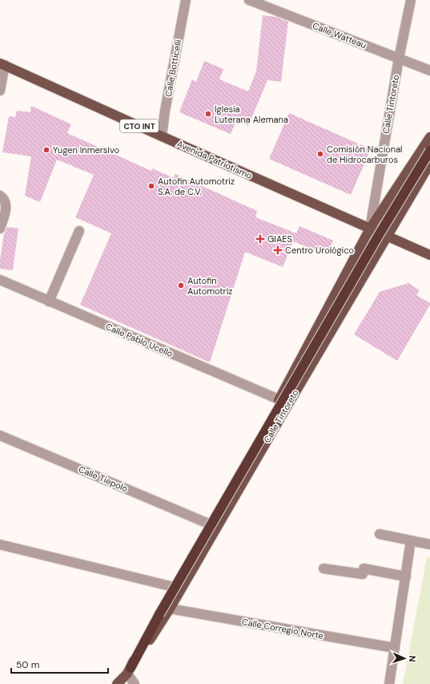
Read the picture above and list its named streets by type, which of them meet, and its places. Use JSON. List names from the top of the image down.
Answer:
{
  "streets": {
    "main road": ["Calle Tintoreto", "CTO INT", "Avenida Patriotismo"],
    "street": [
      "Calle Watteau",
      "Calle Botticelli",
      "Calle Pablo Ucello",
      "Calle Tiepolo",
      "Calle Corregio Norte"
    ]
  },
  "crossings": [
    ["Calle Watteau", "Calle Tintoreto"],
    ["Calle Botticelli", "Avenida Patriotismo"],
    ["Calle Tintoreto", "Avenida Patriotismo"],
    ["Calle Tintoreto", "Calle Pablo Ucello"],
    ["Calle Tintoreto", "Calle Tiepolo"],
    ["Calle Tintoreto", "Calle Corregio Norte"]
  ],
  "places": {
    "other": [
      "Iglesia Luterana Alemana",
      "Yugen Inmersivo",
      "Comisión Nacional de Hidrocarburos",
      "Autofin Automotriz S.A. de C.V.",
      "Autofin Automotriz"
    ],
    "health": ["GIAES", "Centro Urológico"]
  },
  "scale_bar": "50 m",
  "north": "right"
}
